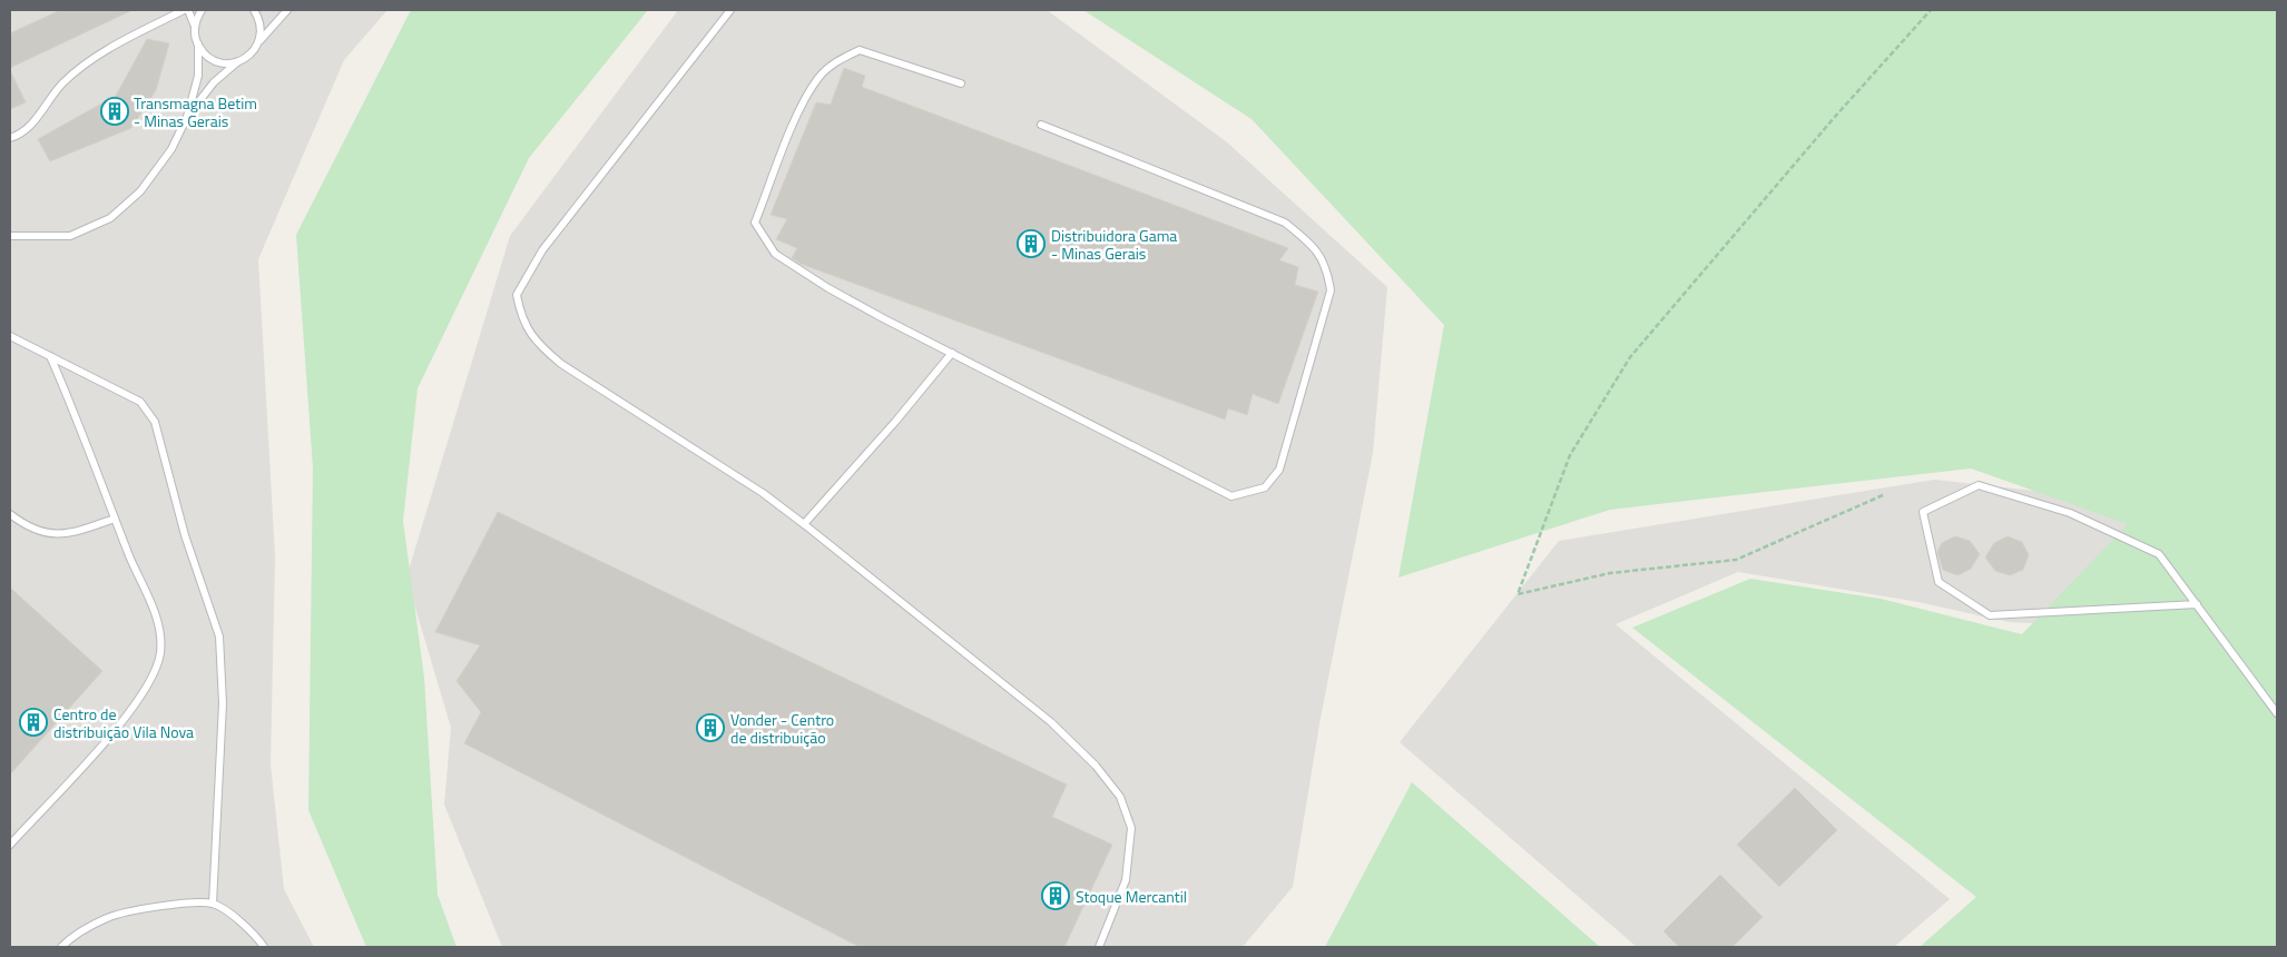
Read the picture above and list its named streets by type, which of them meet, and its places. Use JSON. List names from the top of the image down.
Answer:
{
  "places": {
    "building": [
      "Transmagna Betim - Minas Gerais",
      "Distribuidora Gama - Minas Gerais",
      "Centro de distribuição Vila Nova",
      "Vonder - Centro de distribuição",
      "Stoque Mercantil"
    ]
  }
}
